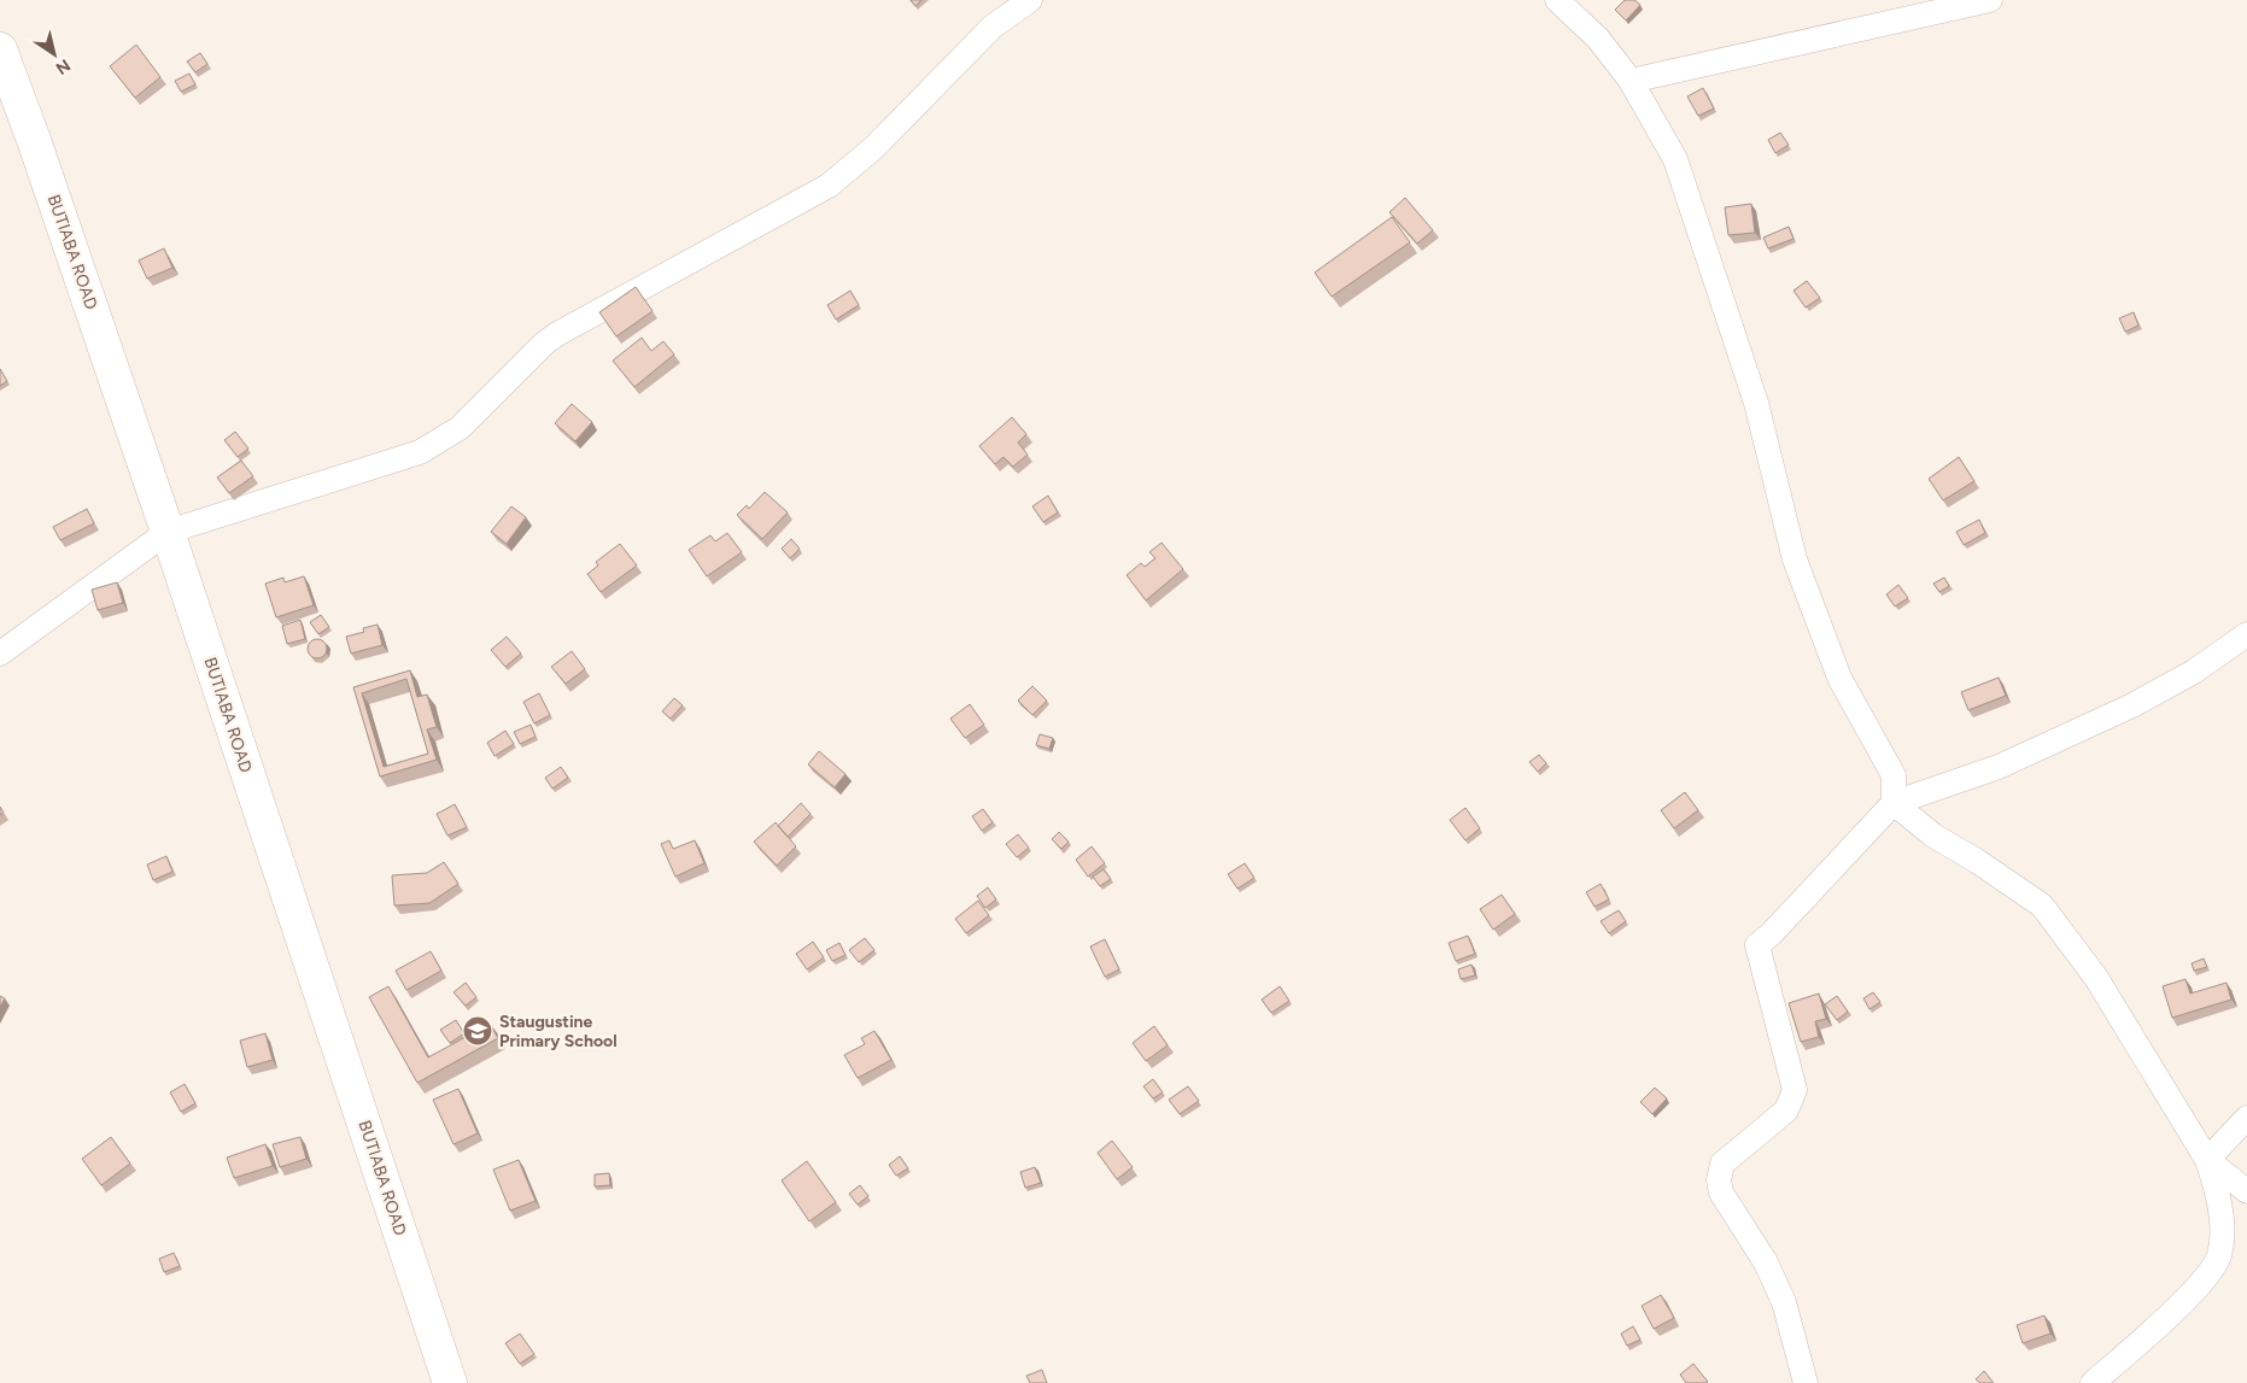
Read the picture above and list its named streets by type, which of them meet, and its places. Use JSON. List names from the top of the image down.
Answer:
{
  "streets": {
    "main road": ["BUTIABA ROAD"]
  },
  "places": {
    "school or university": ["Staugustine Primary School"]
  },
  "north": "bottom right"
}
